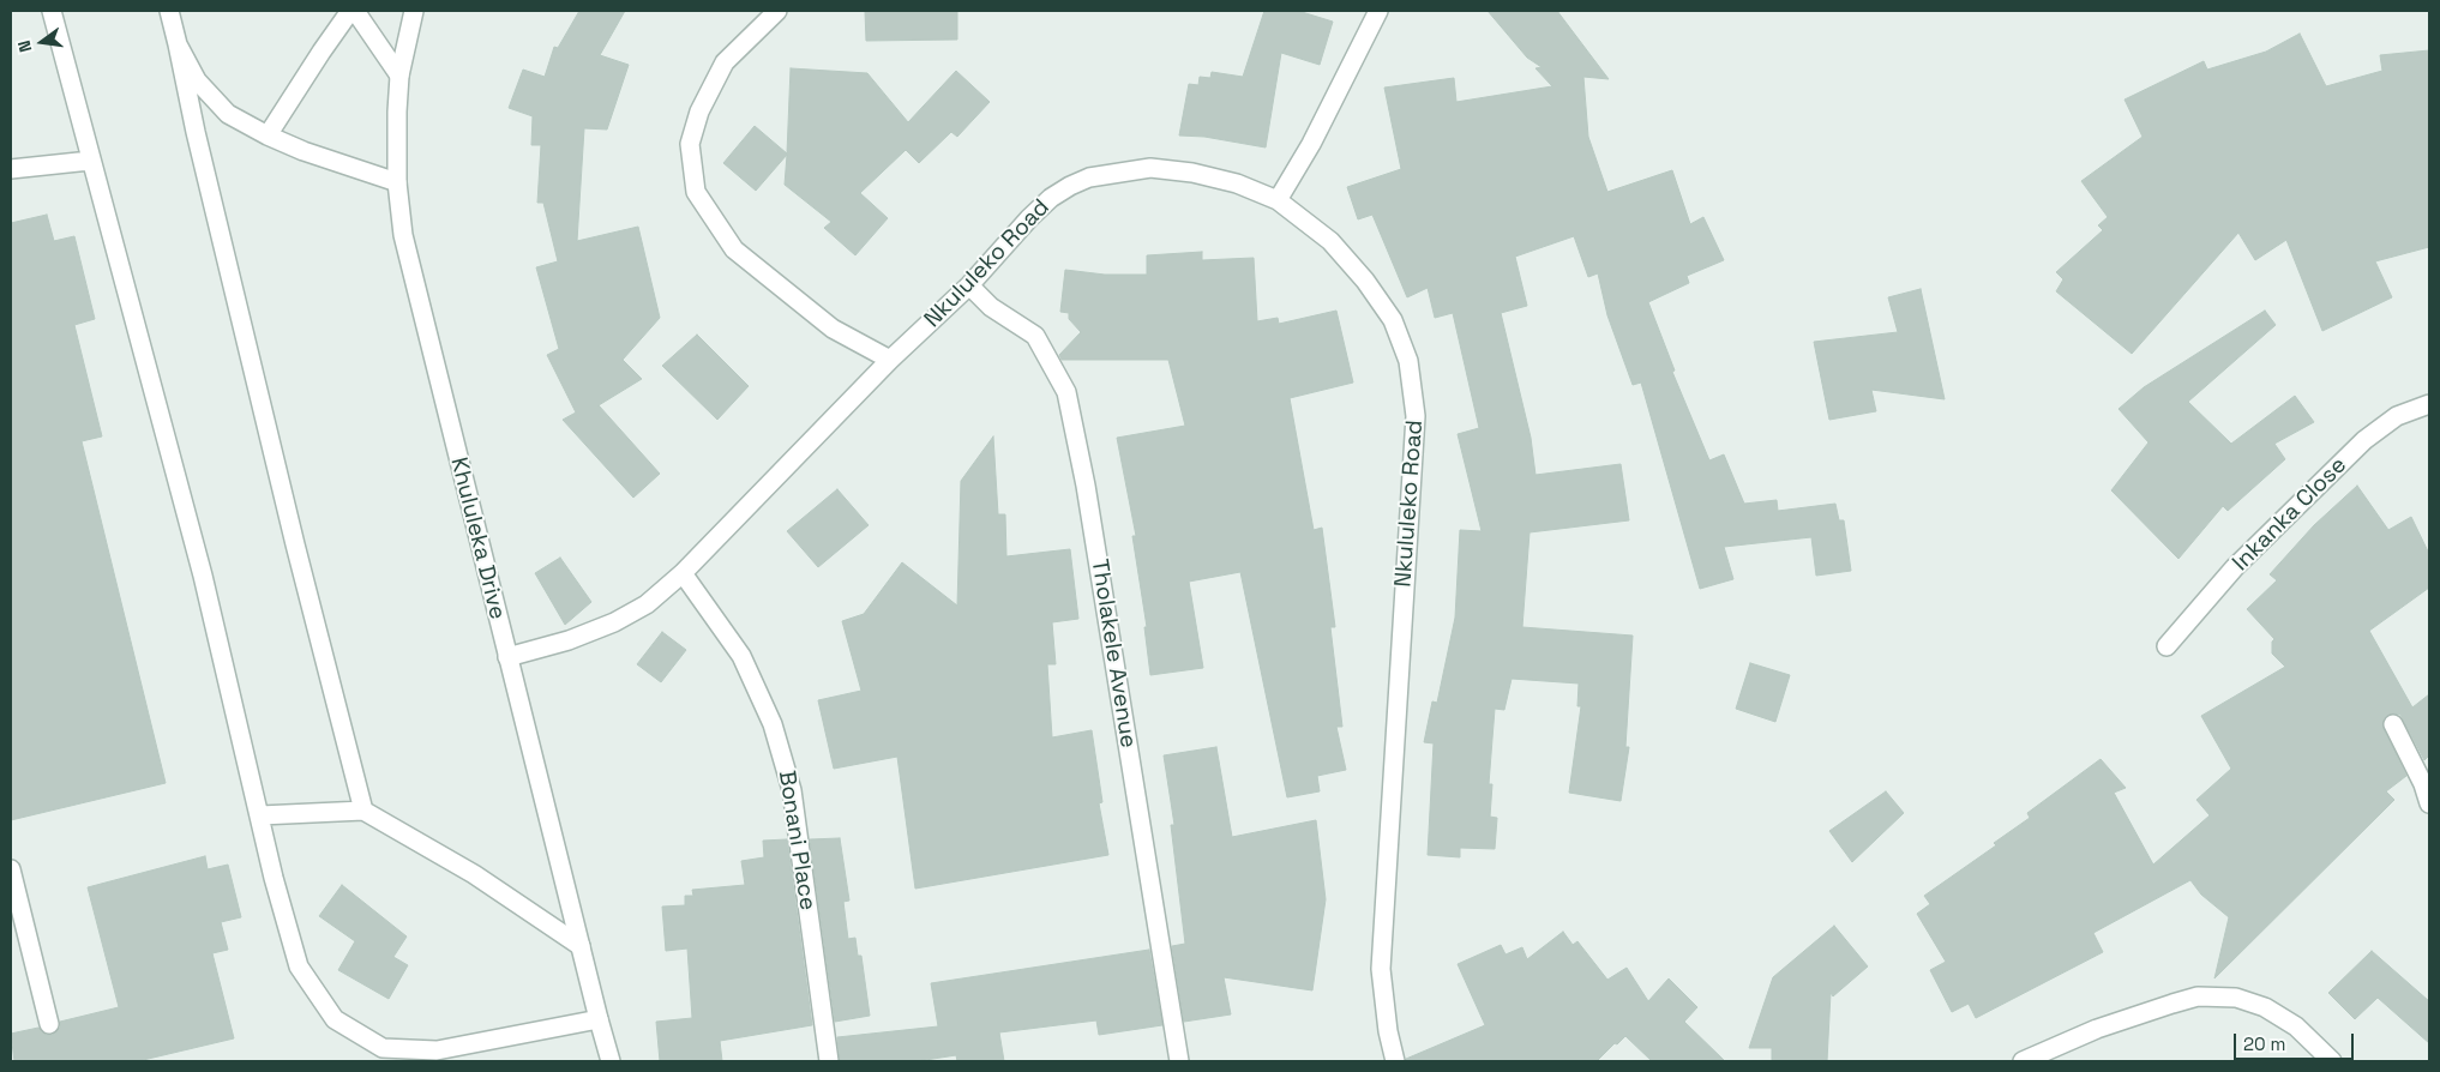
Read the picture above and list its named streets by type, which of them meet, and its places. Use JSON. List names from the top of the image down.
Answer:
{
  "streets": {
    "street": [
      "Nkululeko Road",
      "Inkanka Close",
      "Khululeka Drive",
      "Tholakele Avenue",
      "Bonani Place"
    ]
  },
  "crossings": [
    ["Nkululeko Road", "Khululeka Drive"],
    ["Nkululeko Road", "Tholakele Avenue"],
    ["Nkululeko Road", "Bonani Place"]
  ],
  "scale_bar": "20 m",
  "north": "left"
}
